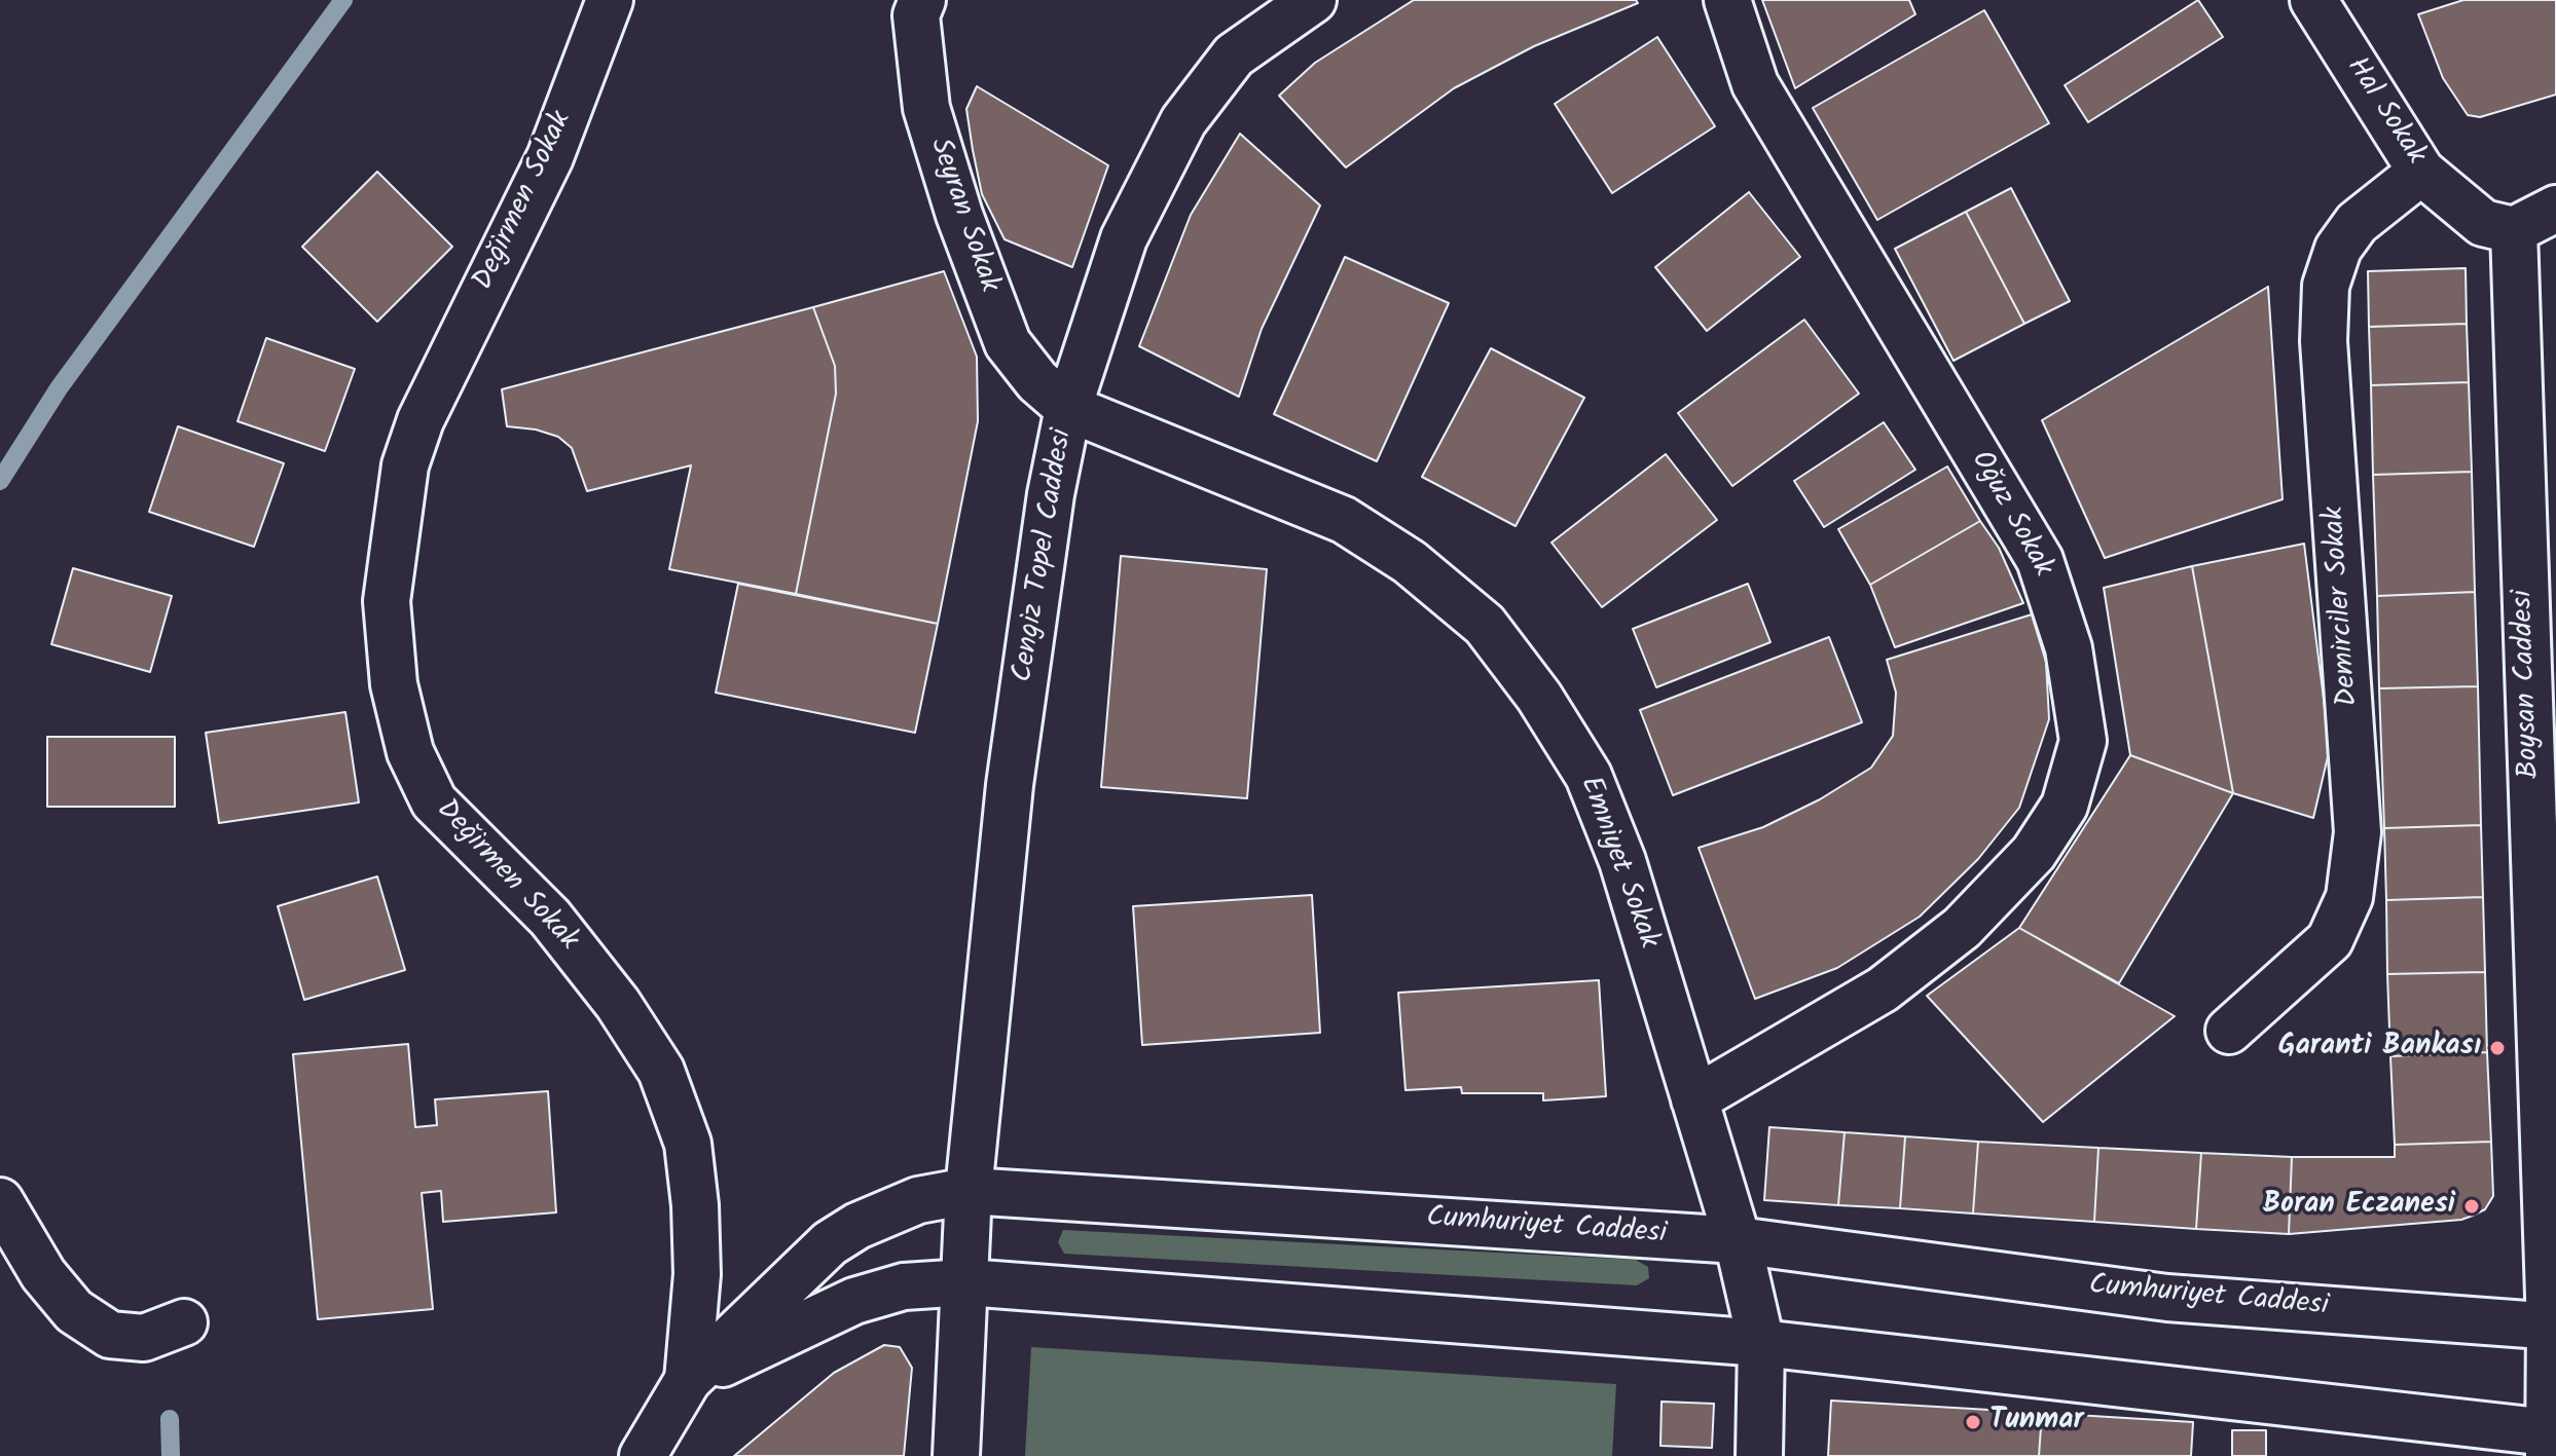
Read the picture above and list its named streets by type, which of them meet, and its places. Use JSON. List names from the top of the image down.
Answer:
{
  "streets": {
    "street": [
      "Hal Sokak",
      "Değirmen Sokak",
      "Seyran Sokak",
      "Oğuz Sokak",
      "Cengiz Topel Caddesi",
      "Demirciler Sokak",
      "Boysan Caddesi",
      "Emniyet Sokak",
      "Cumhuriyet Caddesi"
    ]
  },
  "crossings": [
    ["Hal Sokak", "Demirciler Sokak"],
    ["Hal Sokak", "Boysan Caddesi"],
    ["Değirmen Sokak", "Cumhuriyet Caddesi"],
    ["Seyran Sokak", "Cengiz Topel Caddesi"],
    ["Seyran Sokak", "Emniyet Sokak"],
    ["Oğuz Sokak", "Emniyet Sokak"],
    ["Cengiz Topel Caddesi", "Emniyet Sokak"],
    ["Cengiz Topel Caddesi", "Cumhuriyet Caddesi"],
    ["Boysan Caddesi", "Cumhuriyet Caddesi"],
    ["Emniyet Sokak", "Cumhuriyet Caddesi"]
  ],
  "places": ["Garanti Bankası", "Boran Eczanesi", "Tunmar"]
}
